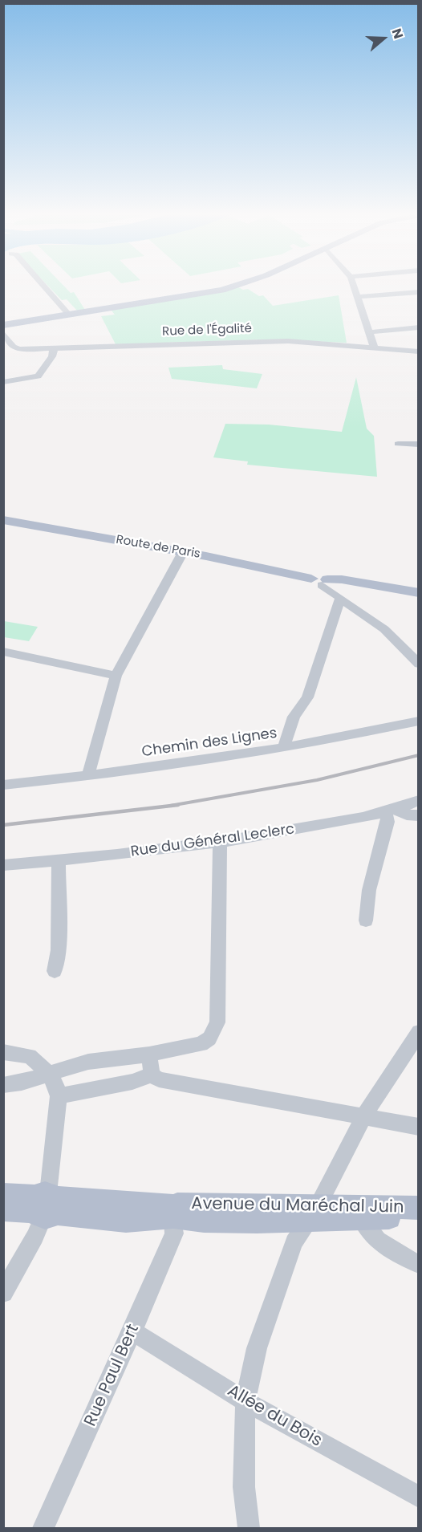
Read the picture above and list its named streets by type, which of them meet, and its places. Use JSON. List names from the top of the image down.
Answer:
{
  "streets": {
    "main road": ["Route de Paris", "Avenue du Maréchal Juin"],
    "street": [
      "Rue de l'Égalité",
      "Chemin des Lignes",
      "Rue du Général Leclerc",
      "Rue Paul Bert",
      "Allée du Bois"
    ]
  },
  "crossings": [
    ["Avenue du Maréchal Juin", "Rue Paul Bert"],
    ["Rue Paul Bert", "Allée du Bois"]
  ],
  "north": "right"
}
